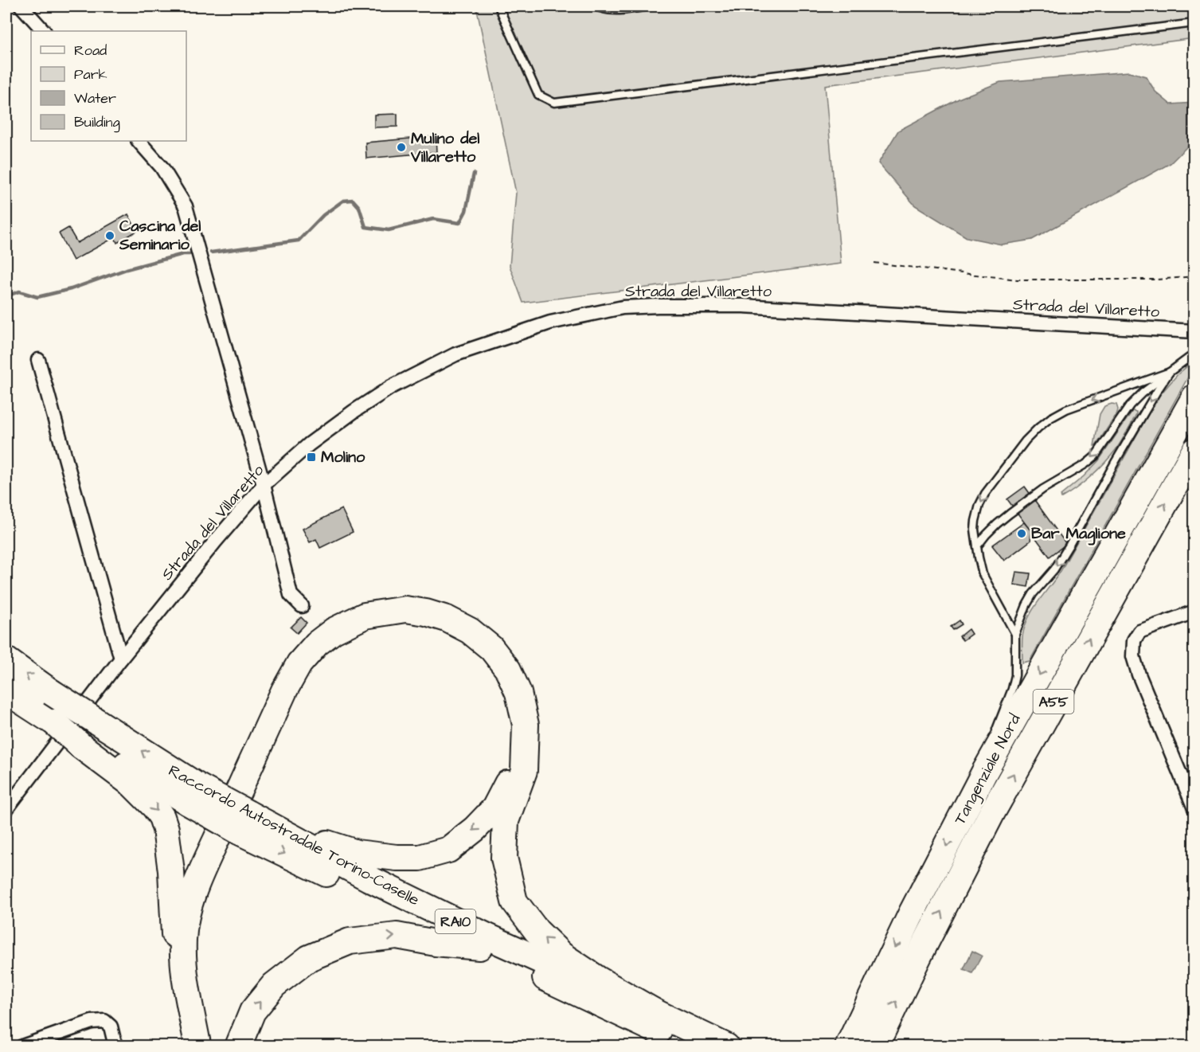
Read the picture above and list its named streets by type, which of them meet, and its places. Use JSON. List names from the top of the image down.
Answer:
{
  "streets": {
    "highway": [
      "A55",
      "Tangenziale Nord",
      "Raccordo Autostradale Torino-Caselle",
      "RA10"
    ],
    "street": ["Strada del Villaretto"]
  },
  "places": {
    "other": ["Mulino del Villaretto", "Cascina del Seminario", "Bar Maglione"],
    "transit": ["Molino"]
  },
  "legend": [
    "Road",
    "Park",
    "Water",
    "Building"
  ]
}
